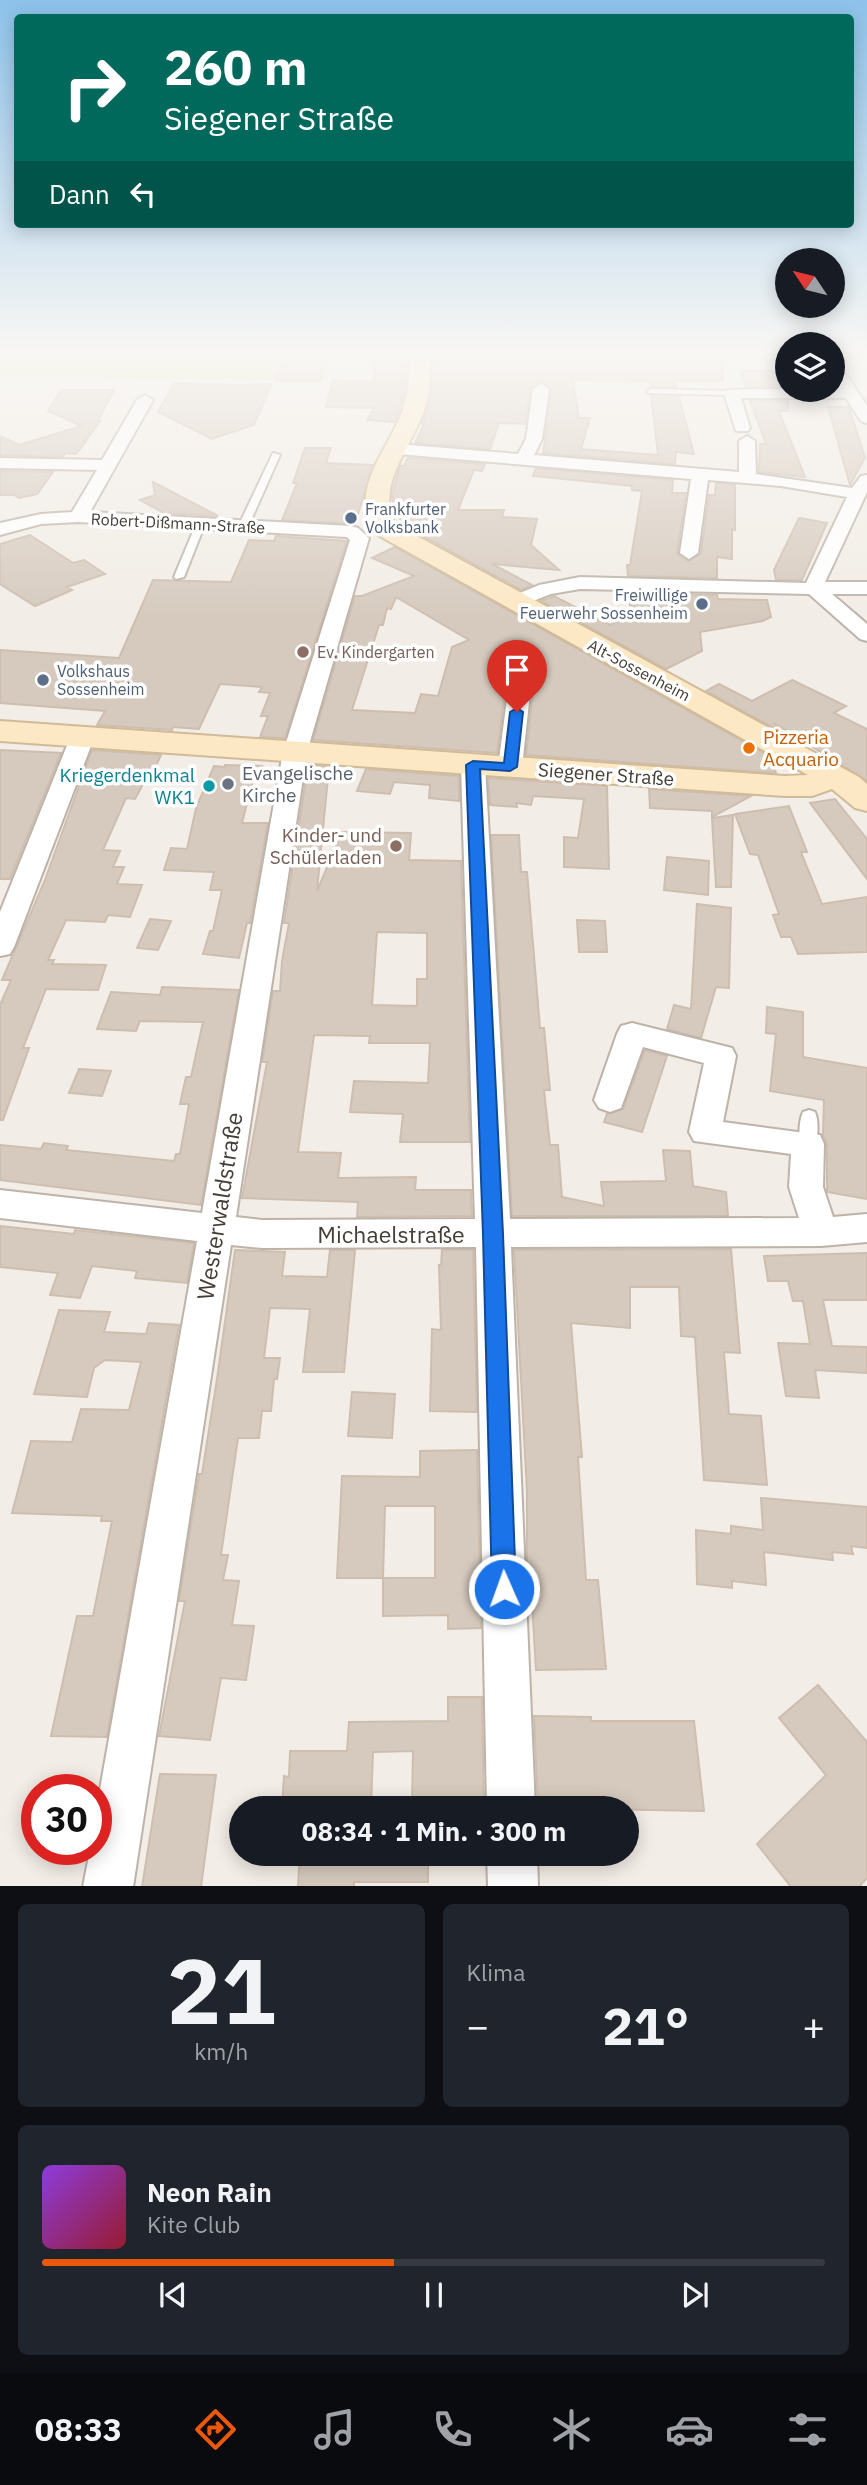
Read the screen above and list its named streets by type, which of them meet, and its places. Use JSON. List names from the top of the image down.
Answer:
{
  "streets": {
    "main road": ["Alt-Sossenheim", "Siegener Straße"],
    "street": ["Robert-Dißmann-Straße", "Westerwaldstraße", "Michaelstraße"]
  },
  "crossings": [
    ["Robert-Dißmann-Straße", "Westerwaldstraße"],
    ["Alt-Sossenheim", "Siegener Straße"],
    ["Siegener Straße", "Westerwaldstraße"],
    ["Westerwaldstraße", "Michaelstraße"]
  ],
  "places": [
    "Frankfurter Volksbank",
    "Freiwillige Feuerwehr Sossenheim",
    "Ev. Kindergarten",
    "Volkshaus Sossenheim",
    "Pizzeria Acquario",
    "Evangelische Kirche",
    "Kriegerdenkmal WK1",
    "Kinder- und Schülerladen"
  ],
  "north": "top left",
  "page": {
    "turn": ["260 m", "Siegener Straße"],
    "then": "Dann",
    "limit": "30",
    "trip": "08:34 · 1 Min. · 300 m",
    "tile": [
      ["21", "km/h"],
      "Klima"
    ],
    "heat": ["−", "21°", "+"],
    "song": ["Neon Rain", "Kite Club"],
    "tabs": "08:33"
  }
}
